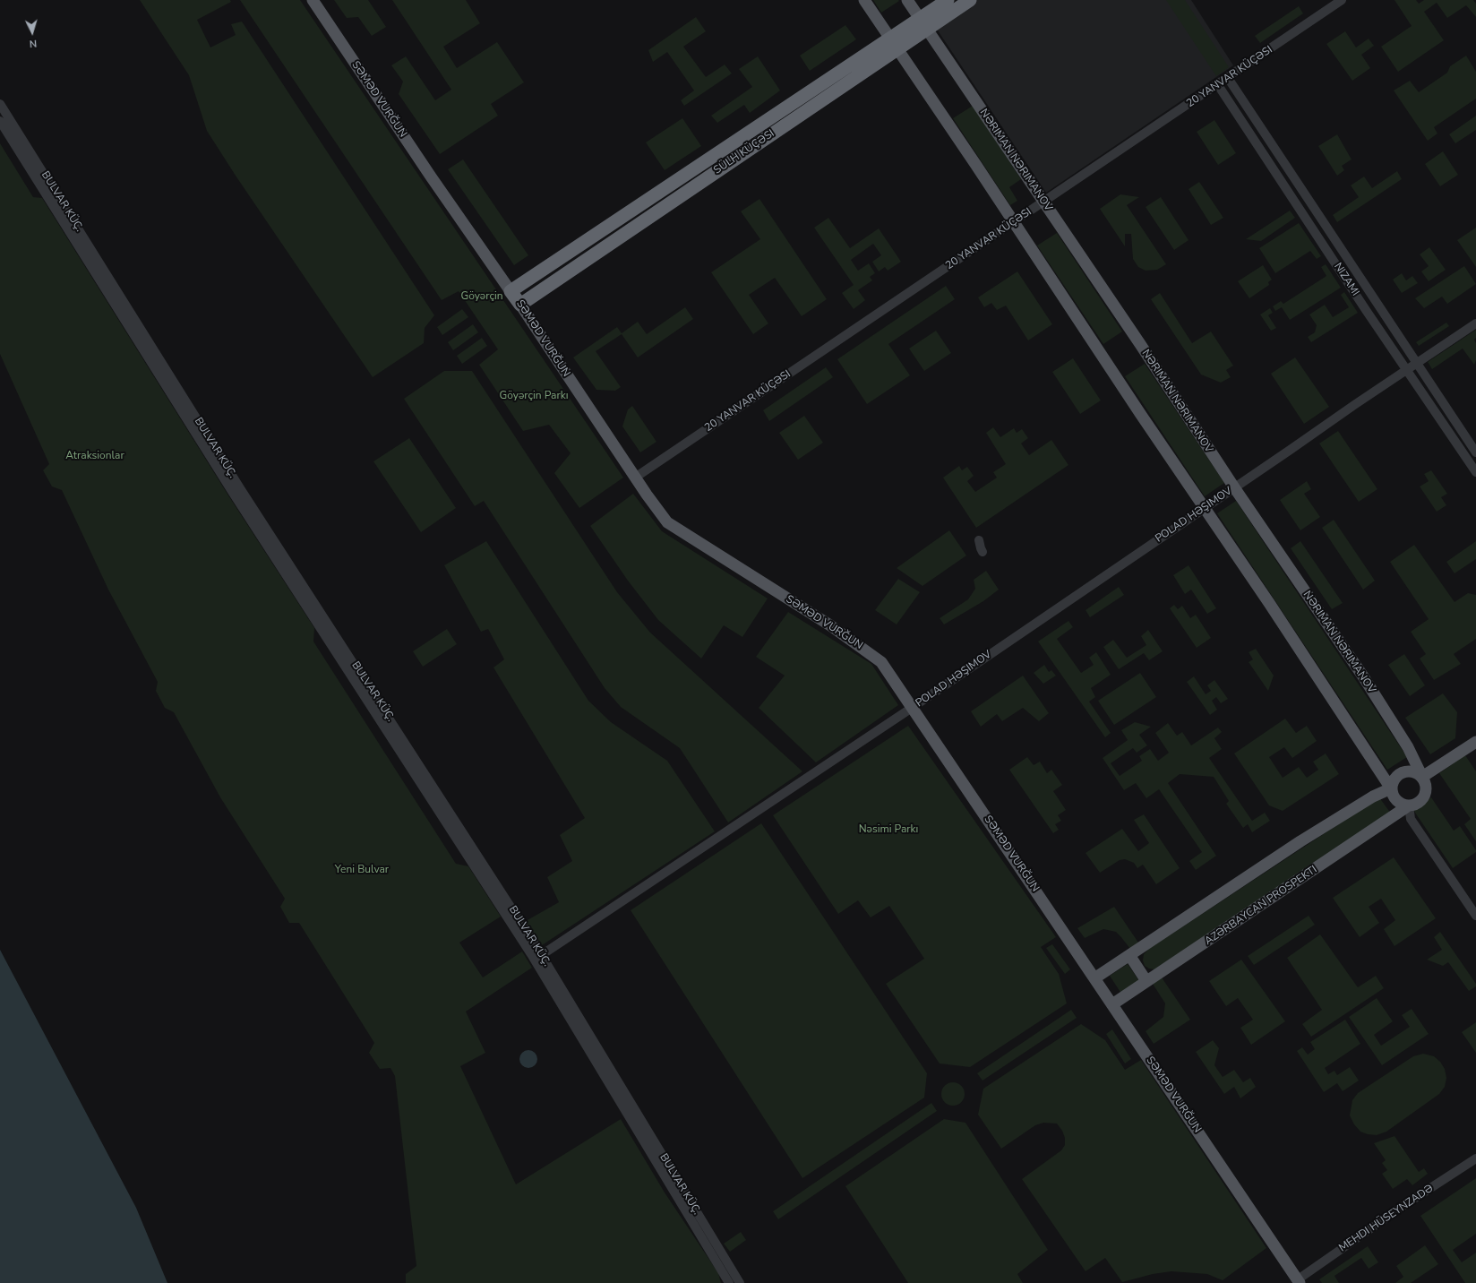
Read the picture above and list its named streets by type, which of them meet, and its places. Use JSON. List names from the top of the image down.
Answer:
{
  "streets": {
    "highway": ["SƏMƏD VURĞUN", "SÜLH KÜÇƏSI"],
    "main road": ["NƏRIMAN NƏRIMANOV", "AZƏRBAYCAN PROSPEKTI"],
    "street": [
      "20 YANVAR KÜÇƏSI",
      "BULVAR KÜÇ.",
      "NIZAMI",
      "POLAD HƏŞIMOV",
      "MEHDI HÜSEYNZADƏ"
    ]
  },
  "crossings": [
    ["20 YANVAR KÜÇƏSI", "SƏMƏD VURĞUN"],
    ["20 YANVAR KÜÇƏSI", "NƏRIMAN NƏRIMANOV"],
    ["20 YANVAR KÜÇƏSI", "NIZAMI"],
    ["SƏMƏD VURĞUN", "SÜLH KÜÇƏSI"],
    ["SƏMƏD VURĞUN", "POLAD HƏŞIMOV"],
    ["SƏMƏD VURĞUN", "AZƏRBAYCAN PROSPEKTI"],
    ["SƏMƏD VURĞUN", "MEHDI HÜSEYNZADƏ"],
    ["SÜLH KÜÇƏSI", "NƏRIMAN NƏRIMANOV"],
    ["NƏRIMAN NƏRIMANOV", "POLAD HƏŞIMOV"],
    ["NƏRIMAN NƏRIMANOV", "AZƏRBAYCAN PROSPEKTI"],
    ["BULVAR KÜÇ.", "POLAD HƏŞIMOV"],
    ["NIZAMI", "POLAD HƏŞIMOV"]
  ],
  "parks": [
    "Göyərçin",
    "Göyərçin Parkı",
    "Atraksionlar",
    "Nəsimi Parkı",
    "Yeni Bulvar"
  ],
  "north": "bottom"
}
